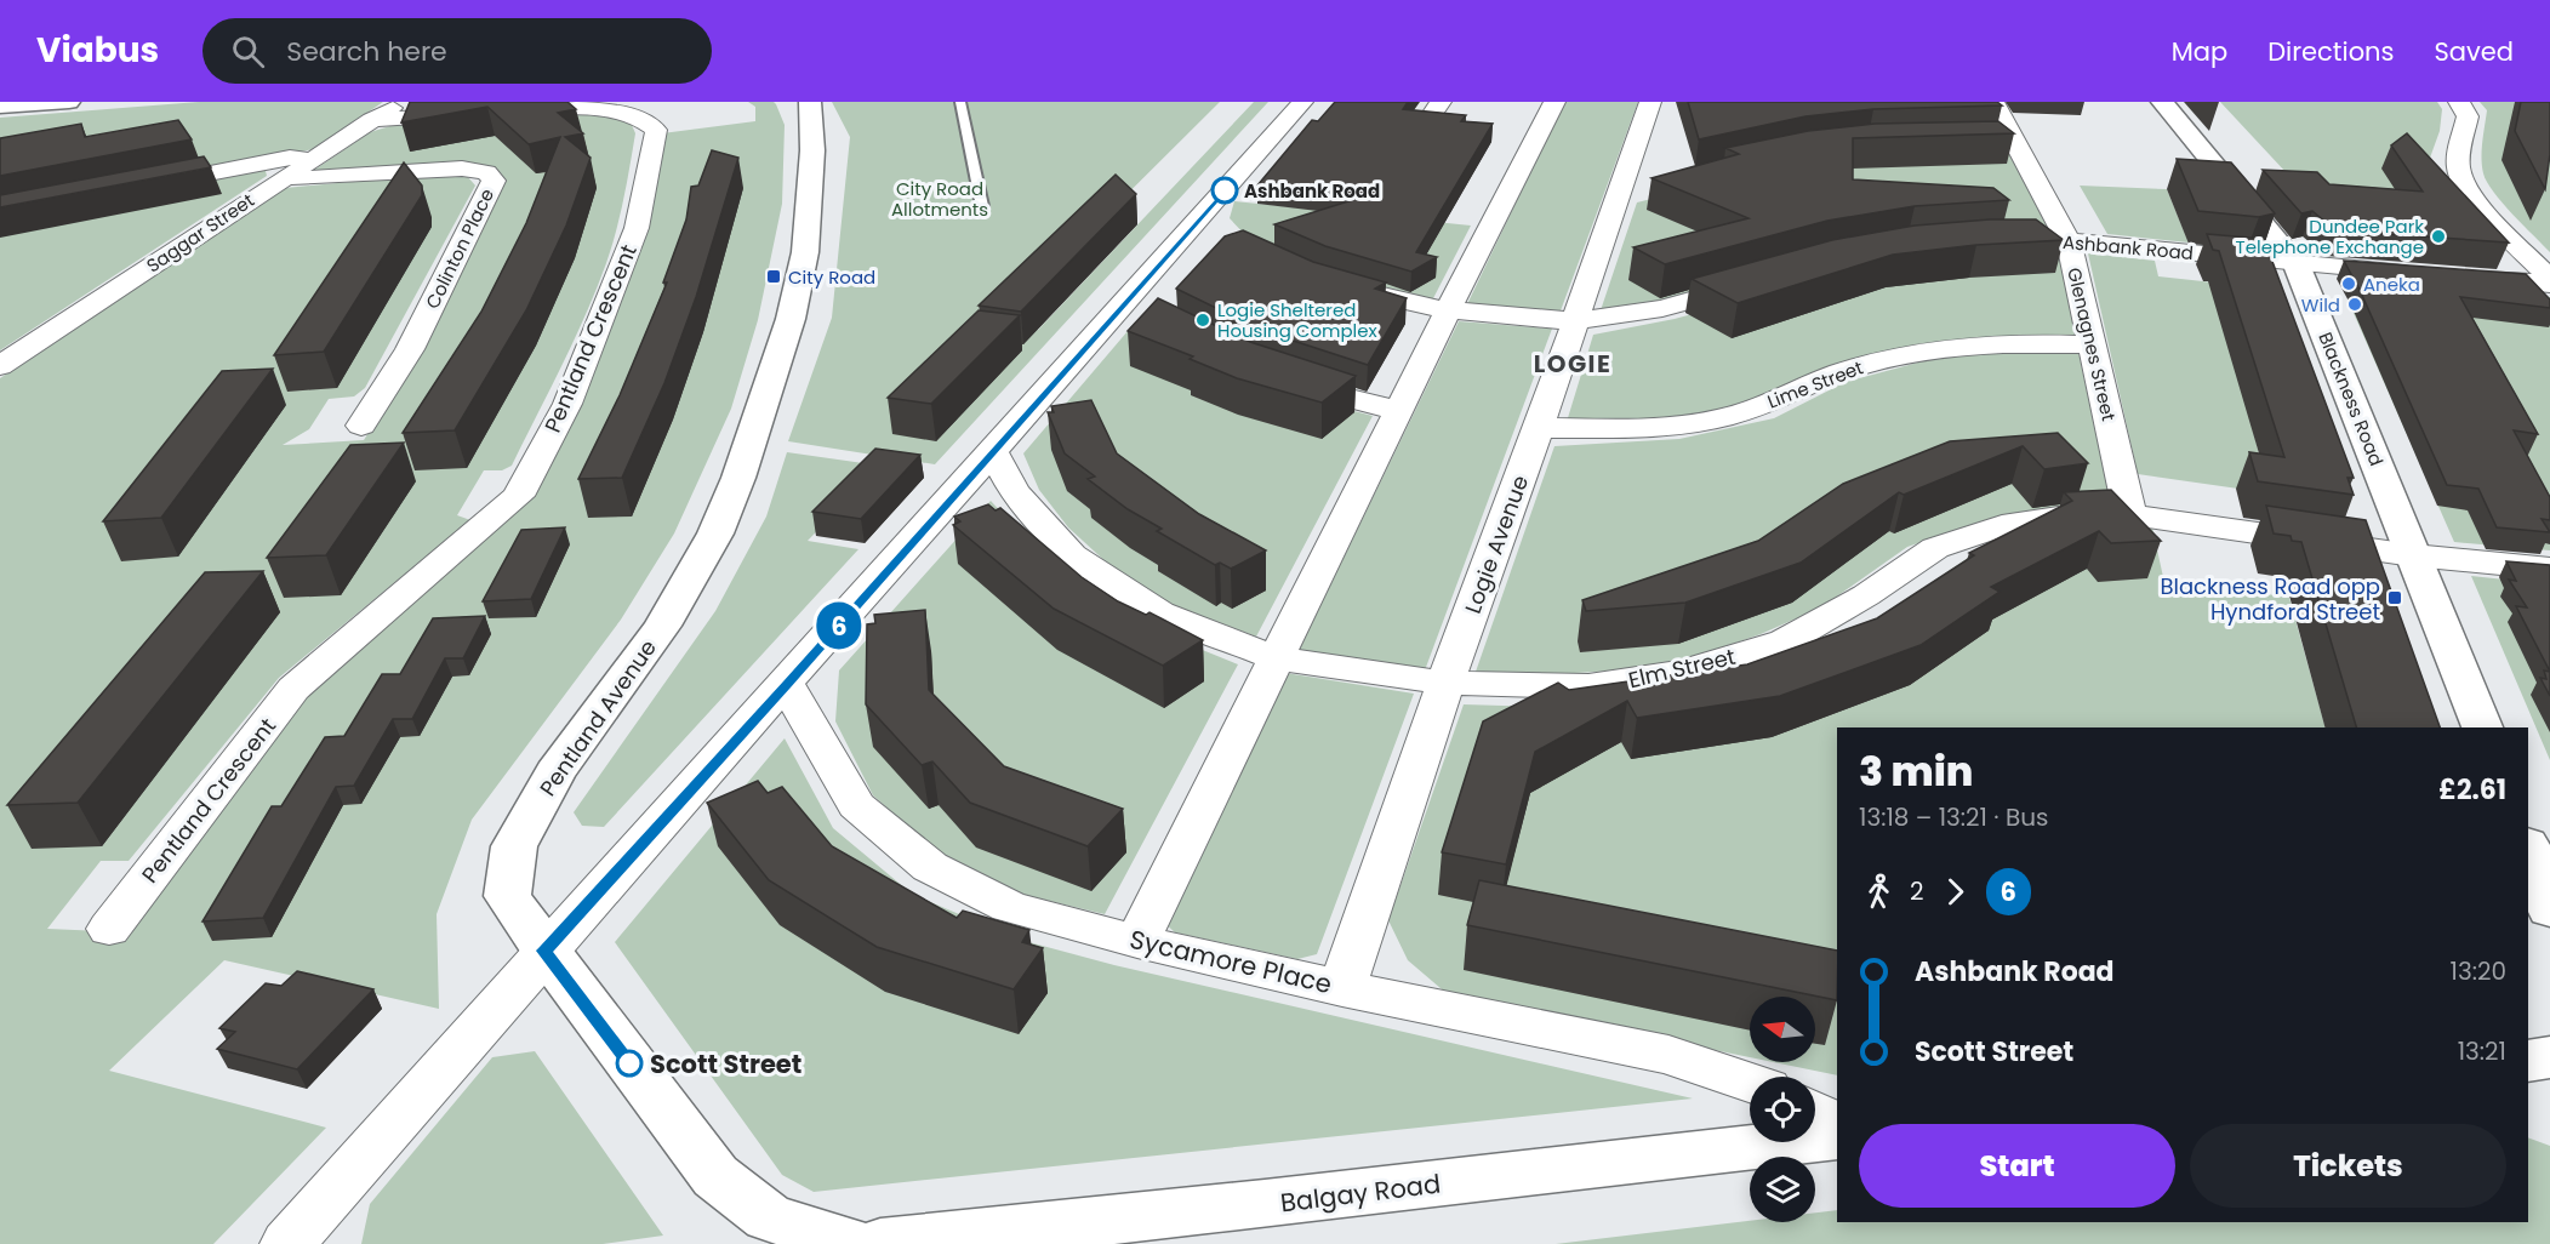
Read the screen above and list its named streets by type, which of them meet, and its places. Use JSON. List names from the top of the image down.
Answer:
{
  "streets": {
    "street": [
      "Saggar Street",
      "Ashbank Road",
      "Colinton Place",
      "Pentland Crescent",
      "Glenagnes Street",
      "Lime Street",
      "Blackness Road",
      "Logie Avenue",
      "Elm Street",
      "Pentland Avenue",
      "Sycamore Place",
      "Balgay Road"
    ]
  },
  "crossings": [
    ["Saggar Street", "Colinton Place"],
    ["Saggar Street", "Pentland Crescent"],
    ["Ashbank Road", "Glenagnes Street"],
    ["Ashbank Road", "Blackness Road"],
    ["Glenagnes Street", "Lime Street"],
    ["Glenagnes Street", "Elm Street"],
    ["Lime Street", "Logie Avenue"],
    ["Blackness Road", "Elm Street"],
    ["Logie Avenue", "Elm Street"],
    ["Logie Avenue", "Sycamore Place"]
  ],
  "districts": ["LOGIE"],
  "parks": ["City Road Allotments"],
  "places": {
    "other": [
      "Ashbank Road",
      "Dundee Park Telephone Exchange",
      "Aneka",
      "Wild",
      "Logie Sheltered Housing Complex",
      "Scott Street"
    ],
    "transit": ["City Road", "Blackness Road opp Hyndford Street"]
  },
  "lines": ["bus line 6"],
  "north": "left",
  "page": {
    "header": "Viabus",
    "search": "Search here",
    "nav": ["Map", "Directions", "Saved"],
    "on_map": "6",
    "heading": ["3 min", "13:18 – 13:21 · Bus", "£2.61"],
    "legs": ["2", "6"],
    "list": [
      {
        "name": "Ashbank Road",
        "value": "13:20"
      },
      {
        "name": "Scott Street",
        "value": "13:21"
      }
    ],
    "buttons": ["Start", "Tickets"]
  }
}
